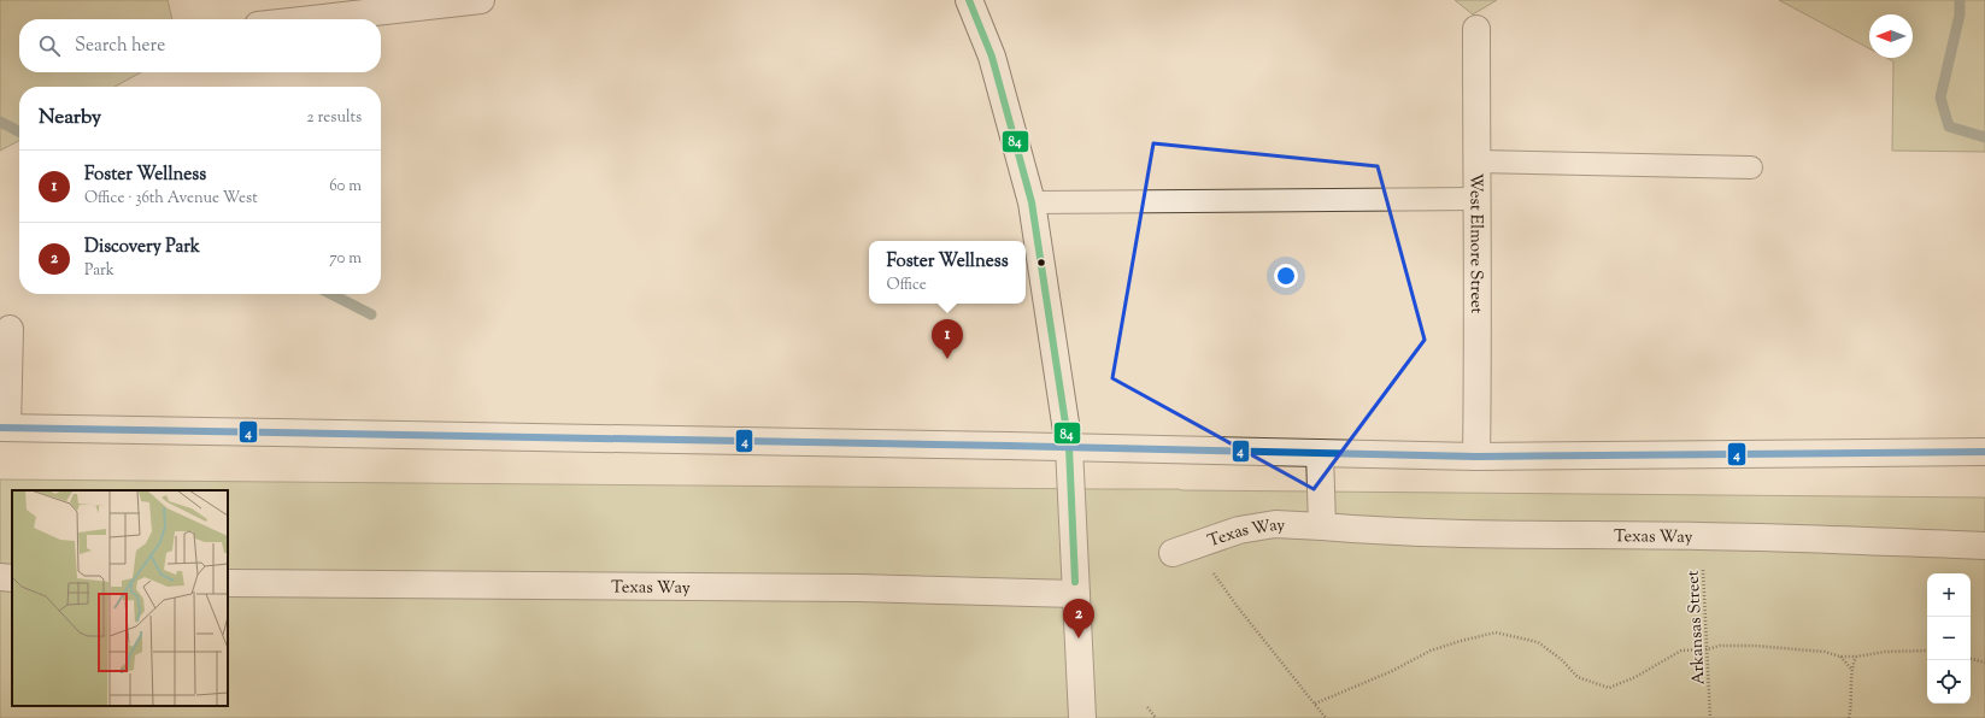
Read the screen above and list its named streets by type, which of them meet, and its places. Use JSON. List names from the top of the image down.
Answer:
{
  "streets": {
    "street": ["West Elmore Street", "Texas Way"],
    "path": ["Arkansas Street"]
  },
  "crossings": [
    ["Texas Way", "Arkansas Street"]
  ],
  "lines": ["transit line 84", "transit line 4"],
  "north": "left",
  "page": {
    "search": "Search here",
    "heading": ["Nearby", "2 results"],
    "list": [
      {
        "mark": "1",
        "name": "Foster Wellness",
        "note": "Office · 36th Avenue West",
        "value": "60 m"
      },
      {
        "mark": "2",
        "name": "Discovery Park",
        "note": "Park",
        "value": "70 m"
      }
    ],
    "popup": ["Foster Wellness", "Office"],
    "pins": ["1", "2"],
    "map_buttons": ["+", "−"]
  }
}
